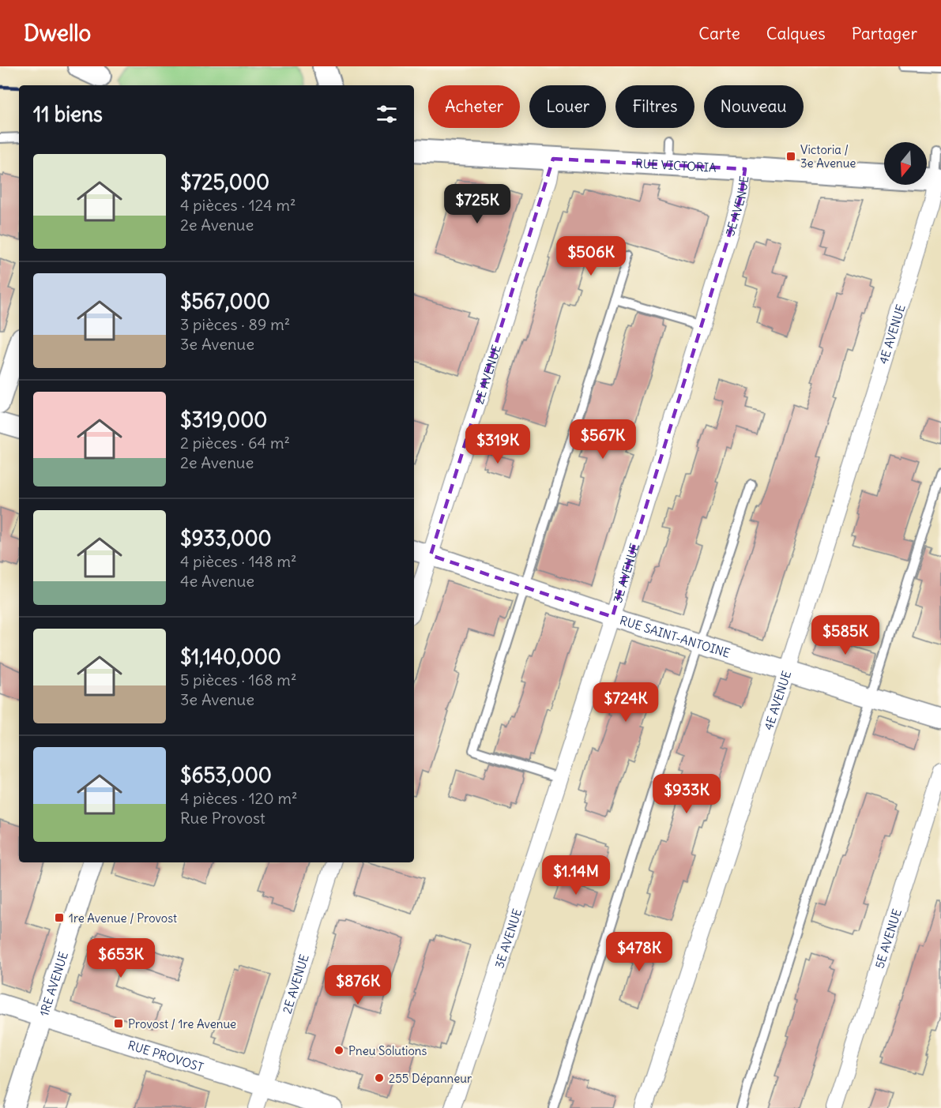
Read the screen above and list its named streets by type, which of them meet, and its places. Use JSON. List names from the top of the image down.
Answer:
{
  "streets": {
    "main road": ["RUE VICTORIA"],
    "street": [
      "3E AVENUE",
      "4E AVENUE",
      "2E AVENUE",
      "RUE SAINT-ANTOINE",
      "5E AVENUE",
      "1RE AVENUE",
      "RUE PROVOST"
    ]
  },
  "crossings": [
    ["RUE VICTORIA", "3E AVENUE"],
    ["RUE VICTORIA", "4E AVENUE"],
    ["RUE VICTORIA", "2E AVENUE"],
    ["3E AVENUE", "RUE SAINT-ANTOINE"],
    ["4E AVENUE", "RUE SAINT-ANTOINE"],
    ["2E AVENUE", "RUE SAINT-ANTOINE"],
    ["2E AVENUE", "RUE PROVOST"],
    ["1RE AVENUE", "RUE PROVOST"]
  ],
  "places": {
    "transit": ["Victoria / 3e Avenue", "1re Avenue / Provost", "Provost / 1re Avenue"],
    "other": ["Pneu Solutions", "255 Dépanneur"]
  },
  "north": "bottom",
  "page": {
    "header": "Dwello",
    "nav": ["Carte", "Calques", "Partager"],
    "chip": [
      "Acheter",
      "Louer",
      "Filtres",
      "Nouveau"
    ],
    "heading": "11 biens",
    "list": [
      {
        "name": "$725,000",
        "note": "4 pièces · 124 m² · 2e Avenue"
      },
      {
        "name": "$567,000",
        "note": "3 pièces · 89 m² · 3e Avenue"
      },
      {
        "name": "$319,000",
        "note": "2 pièces · 64 m² · 2e Avenue"
      },
      {
        "name": "$933,000",
        "note": "4 pièces · 148 m² · 4e Avenue"
      },
      {
        "name": "$1,140,000",
        "note": "5 pièces · 168 m² · 3e Avenue"
      },
      {
        "name": "$653,000",
        "note": "4 pièces · 120 m² · Rue Provost"
      }
    ],
    "price": [
      "$725K",
      "$506K",
      "$567K",
      "$319K",
      "$585K",
      "$724K",
      "$933K",
      "$1.14M",
      "$478K",
      "$653K",
      "$876K"
    ]
  }
}
